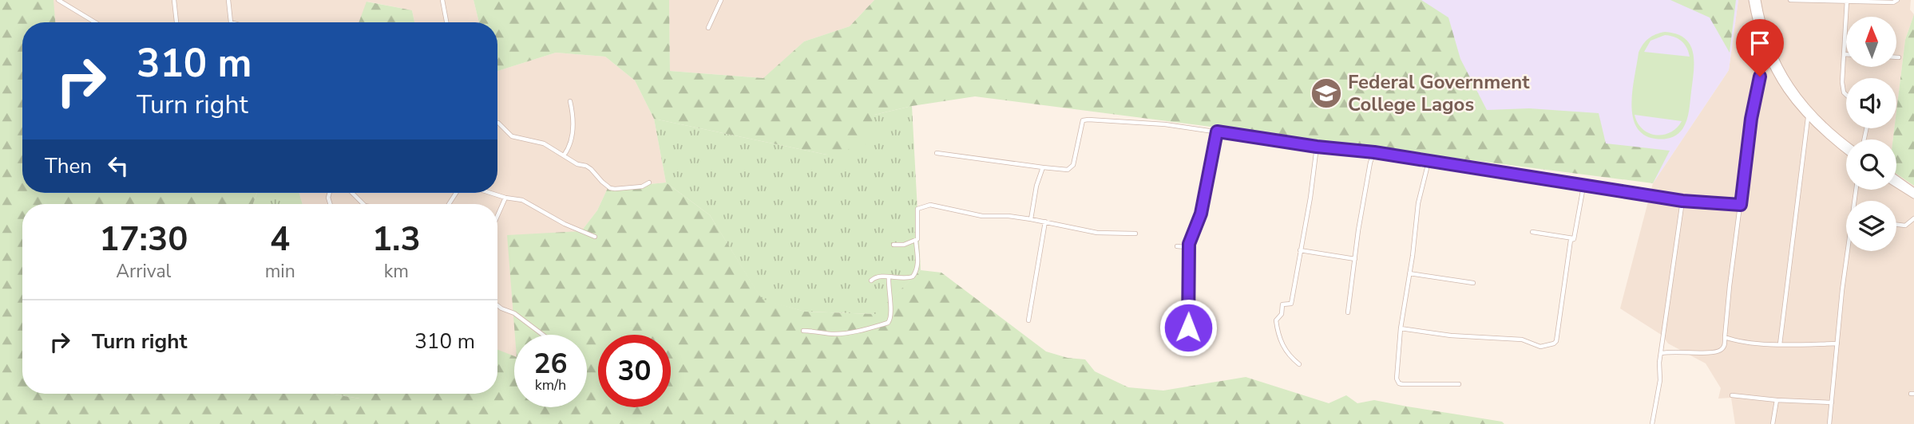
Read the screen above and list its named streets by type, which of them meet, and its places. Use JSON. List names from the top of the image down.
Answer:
{
  "places": {
    "school or university": ["Federal Government College Lagos"]
  },
  "north": "top",
  "page": {
    "turn": ["310 m", "Turn right"],
    "then": "Then",
    "eta": [
      "17:30",
      "Arrival",
      "4",
      "min",
      "1.3",
      "km"
    ],
    "list": [
      {
        "name": "Turn right",
        "value": "310 m"
      }
    ],
    "speed": "26 km/h",
    "limit": "30"
  }
}
